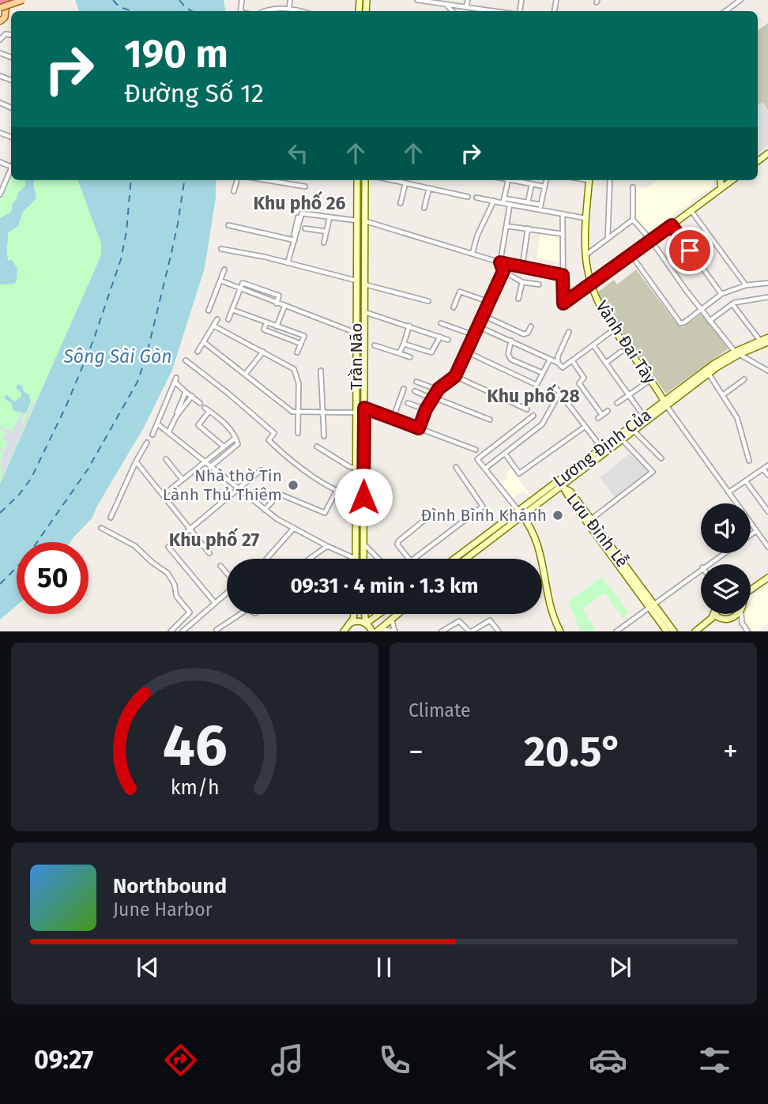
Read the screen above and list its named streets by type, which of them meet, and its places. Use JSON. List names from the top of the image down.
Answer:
{
  "streets": {
    "main road": [
      "Vành Đai Tây",
      "Trần Não",
      "Lương Định Của",
      "Lưu Đình Lễ"
    ]
  },
  "crossings": [
    ["Vành Đai Tây", "Lương Định Của"],
    ["Lương Định Của", "Lưu Đình Lễ"]
  ],
  "districts": ["Khu phố 26", "Khu phố 28", "Khu phố 27"],
  "water": ["Sông Sài Gòn"],
  "places": ["Nhà thờ Tin Lành Thủ Thiêm", "Đình Bình Khánh"],
  "page": {
    "turn": ["190 m", "Đường Số 12"],
    "limit": "50",
    "trip": "09:31 · 4 min · 1.3 km",
    "tile": "Climate",
    "heat": ["−", "20.5°", "+"],
    "song": ["Northbound", "June Harbor"],
    "tabs": "09:27",
    "gauge": ["46", "km/h"]
  }
}
